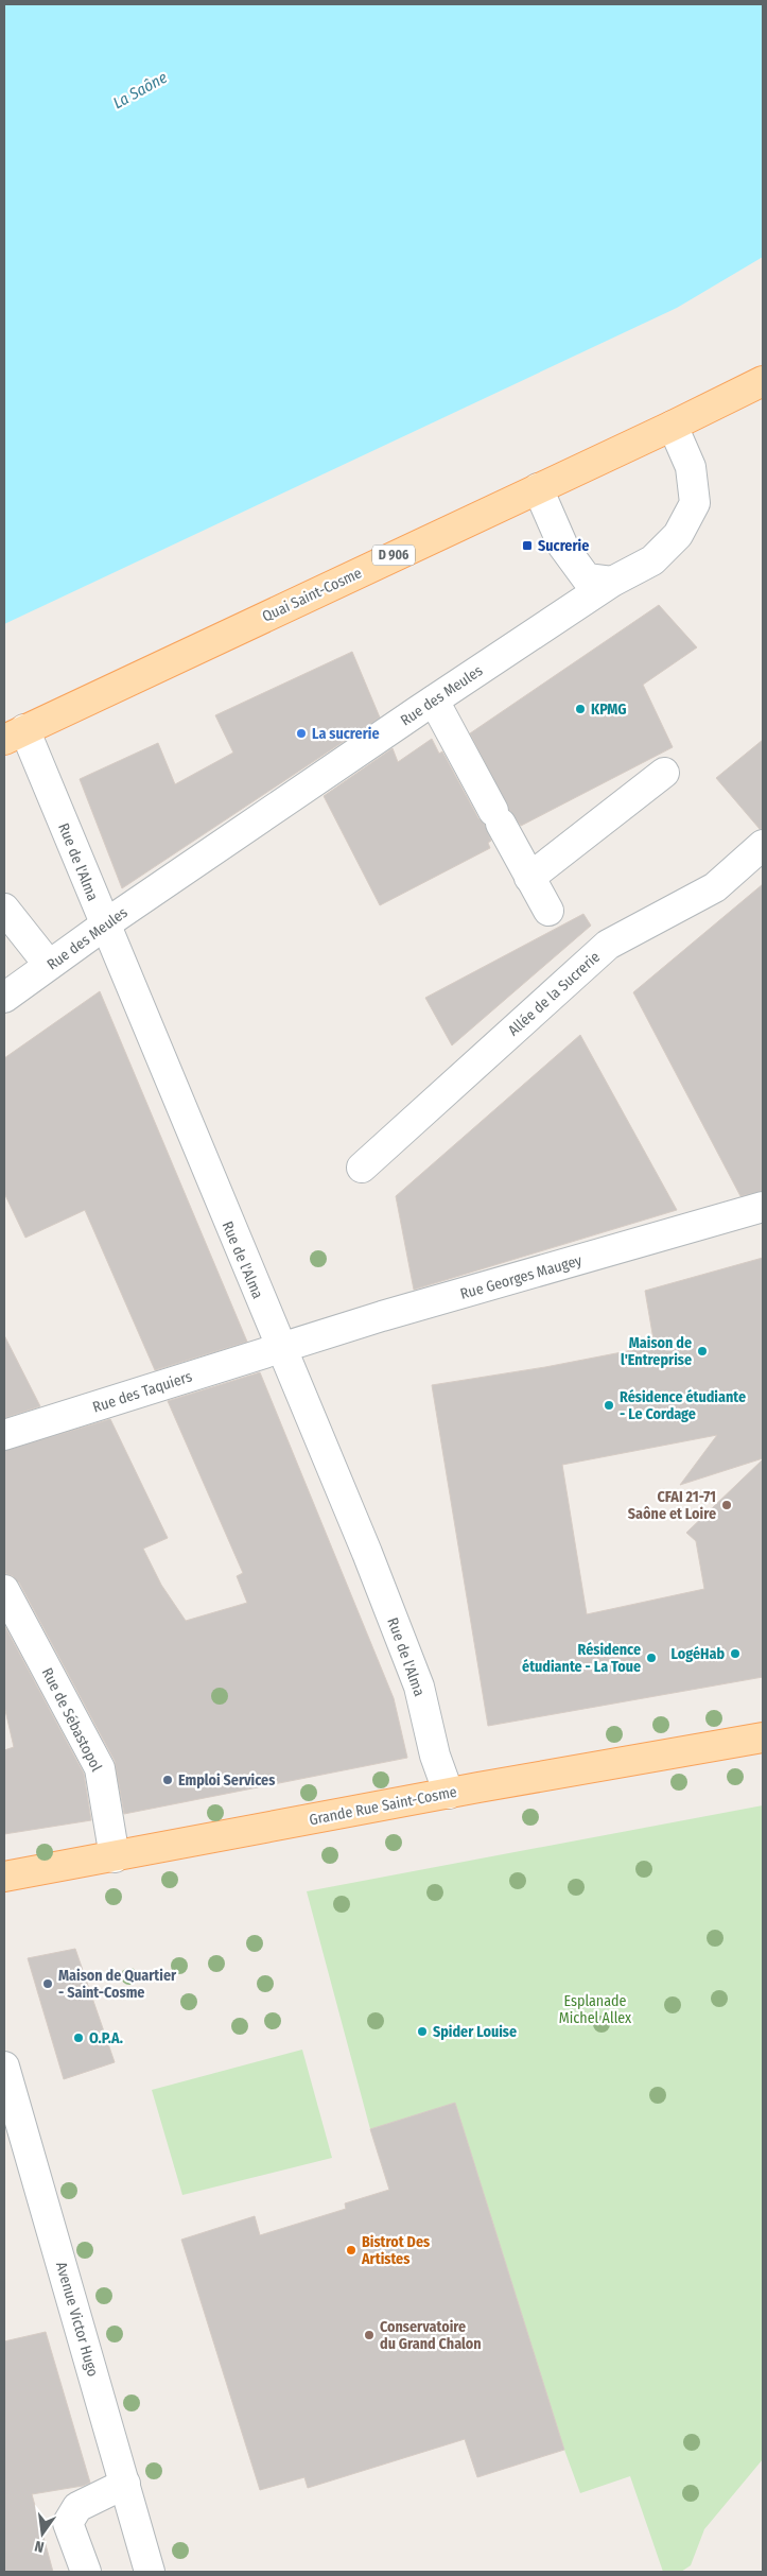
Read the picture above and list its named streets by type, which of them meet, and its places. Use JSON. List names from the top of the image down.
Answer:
{
  "streets": {
    "main road": ["D 906", "Quai Saint-Cosme", "Grande Rue Saint-Cosme"],
    "street": [
      "Rue des Meules",
      "Rue de l'Alma",
      "Allée de la Sucrerie",
      "Rue Georges Maugey",
      "Rue des Taquiers",
      "Rue de Sébastopol",
      "Avenue Victor Hugo"
    ]
  },
  "crossings": [
    ["Quai Saint-Cosme", "Rue des Meules"],
    ["Quai Saint-Cosme", "Rue de l'Alma"],
    ["Rue des Meules", "Rue de l'Alma"],
    ["Rue de l'Alma", "Rue Georges Maugey"],
    ["Rue de l'Alma", "Rue des Taquiers"],
    ["Rue de l'Alma", "Grande Rue Saint-Cosme"],
    ["Rue Georges Maugey", "Rue des Taquiers"],
    ["Rue de Sébastopol", "Grande Rue Saint-Cosme"]
  ],
  "water": ["La Saône"],
  "parks": ["Esplanade Michel Allex"],
  "places": {
    "transit": ["Sucrerie"],
    "other": [
      "KPMG",
      "La sucrerie",
      "Maison de l'Entreprise",
      "Résidence étudiante - Le Cordage",
      "CFAI 21-71 Saône et Loire",
      "LogéHab",
      "Résidence étudiante - La Toue",
      "Emploi Services",
      "Maison de Quartier - Saint-Cosme",
      "Spider Louise",
      "O.P.A.",
      "Bistrot Des Artistes",
      "Conservatoire du Grand Chalon"
    ]
  },
  "north": "bottom"
}
